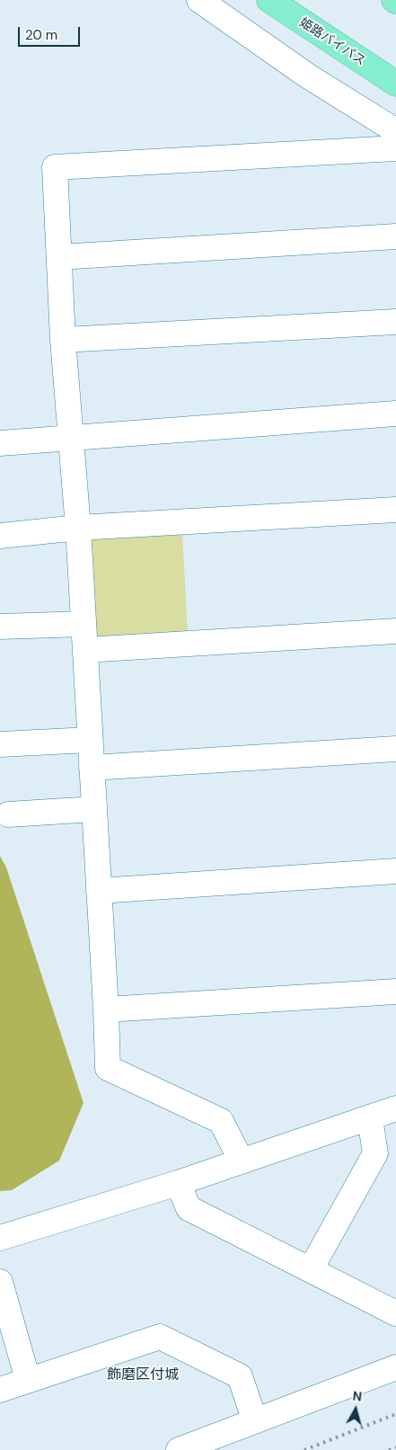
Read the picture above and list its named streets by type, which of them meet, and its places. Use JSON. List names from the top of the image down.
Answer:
{
  "streets": {
    "highway": ["姫路バイパス"]
  },
  "districts": ["飾磨区付城"],
  "scale_bar": "20 m",
  "north": "top"
}
